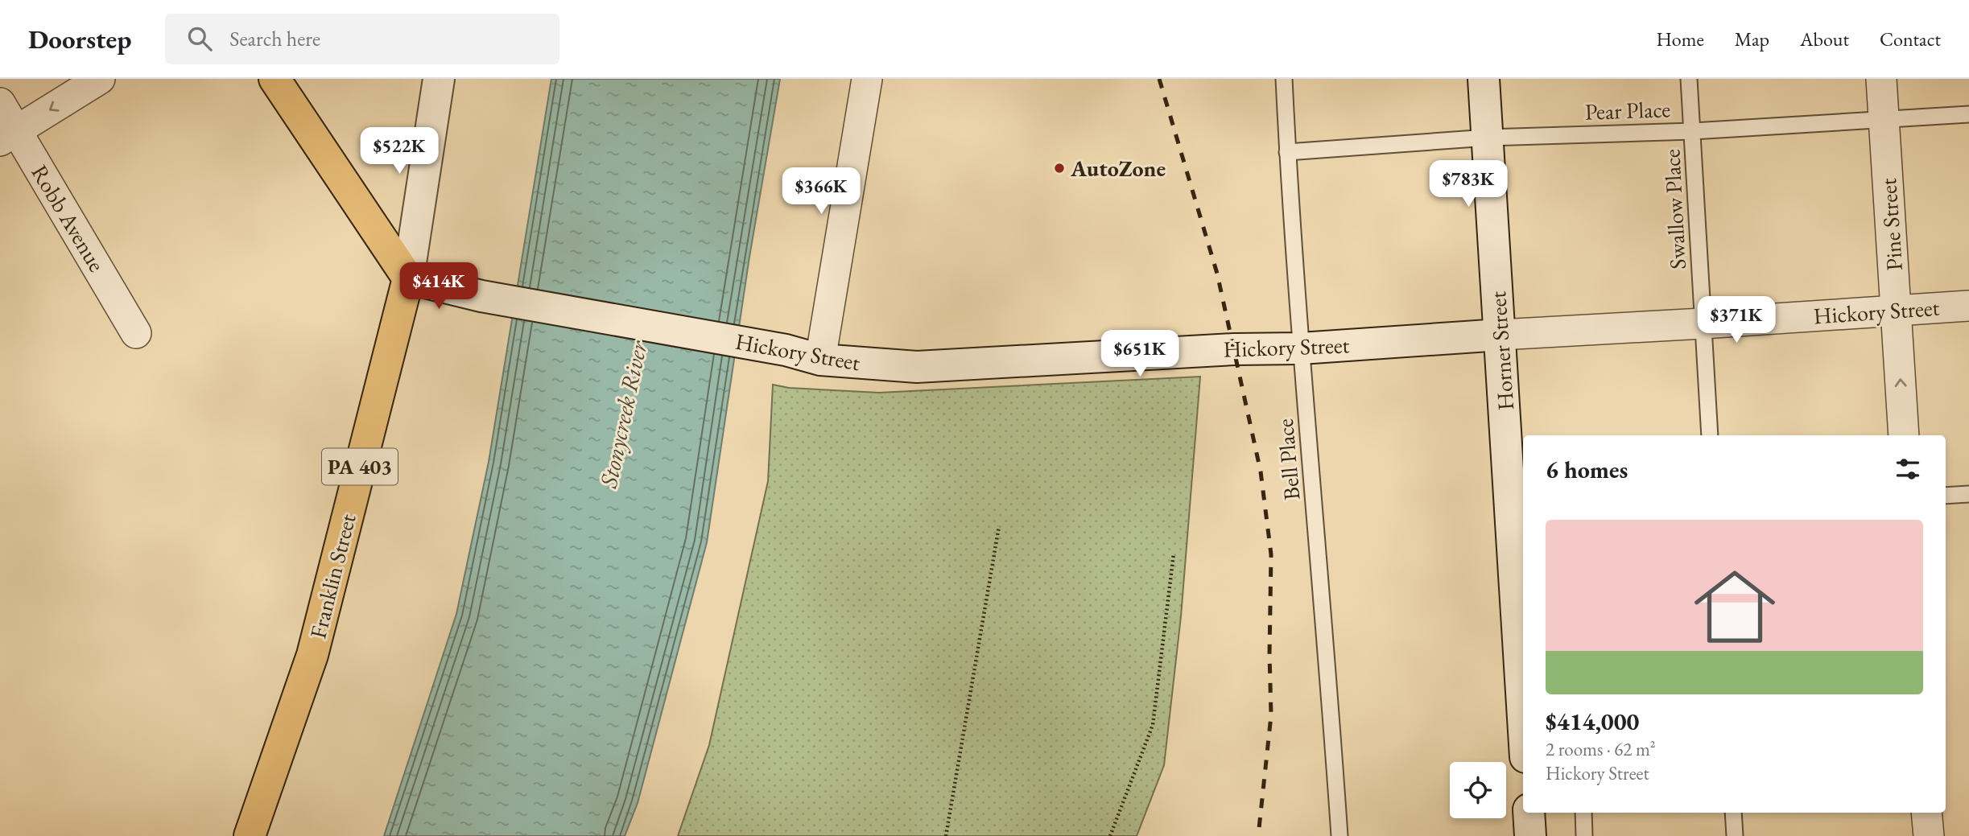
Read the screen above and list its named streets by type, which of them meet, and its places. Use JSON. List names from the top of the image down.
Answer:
{
  "streets": {
    "main road": [
      "Hickory Street",
      "Horner Street",
      "PA 403",
      "Franklin Street"
    ],
    "street": ["Robb Avenue", "Pine Street"],
    "lane": ["Pear Place", "Swallow Place", "Bell Place"]
  },
  "crossings": [
    ["Pear Place", "Swallow Place"],
    ["Pear Place", "Pine Street"],
    ["Pear Place", "Horner Street"],
    ["Pear Place", "Bell Place"],
    ["Swallow Place", "Hickory Street"],
    ["Pine Street", "Hickory Street"],
    ["Hickory Street", "Horner Street"],
    ["Hickory Street", "Bell Place"],
    ["Hickory Street", "Franklin Street"]
  ],
  "one_way": ["Pine Street"],
  "water": ["Stonycreek River"],
  "places": ["AutoZone"],
  "page": {
    "header": "Doorstep",
    "search": "Search here",
    "nav": [
      "Home",
      "Map",
      "About",
      "Contact"
    ],
    "price": [
      "$522K",
      "$783K",
      "$366K",
      "$414K",
      "$371K",
      "$651K"
    ],
    "heading": "6 homes",
    "list": [
      {
        "name": "$414,000",
        "note": "2 rooms · 62 m² · Hickory Street"
      }
    ]
  }
}
